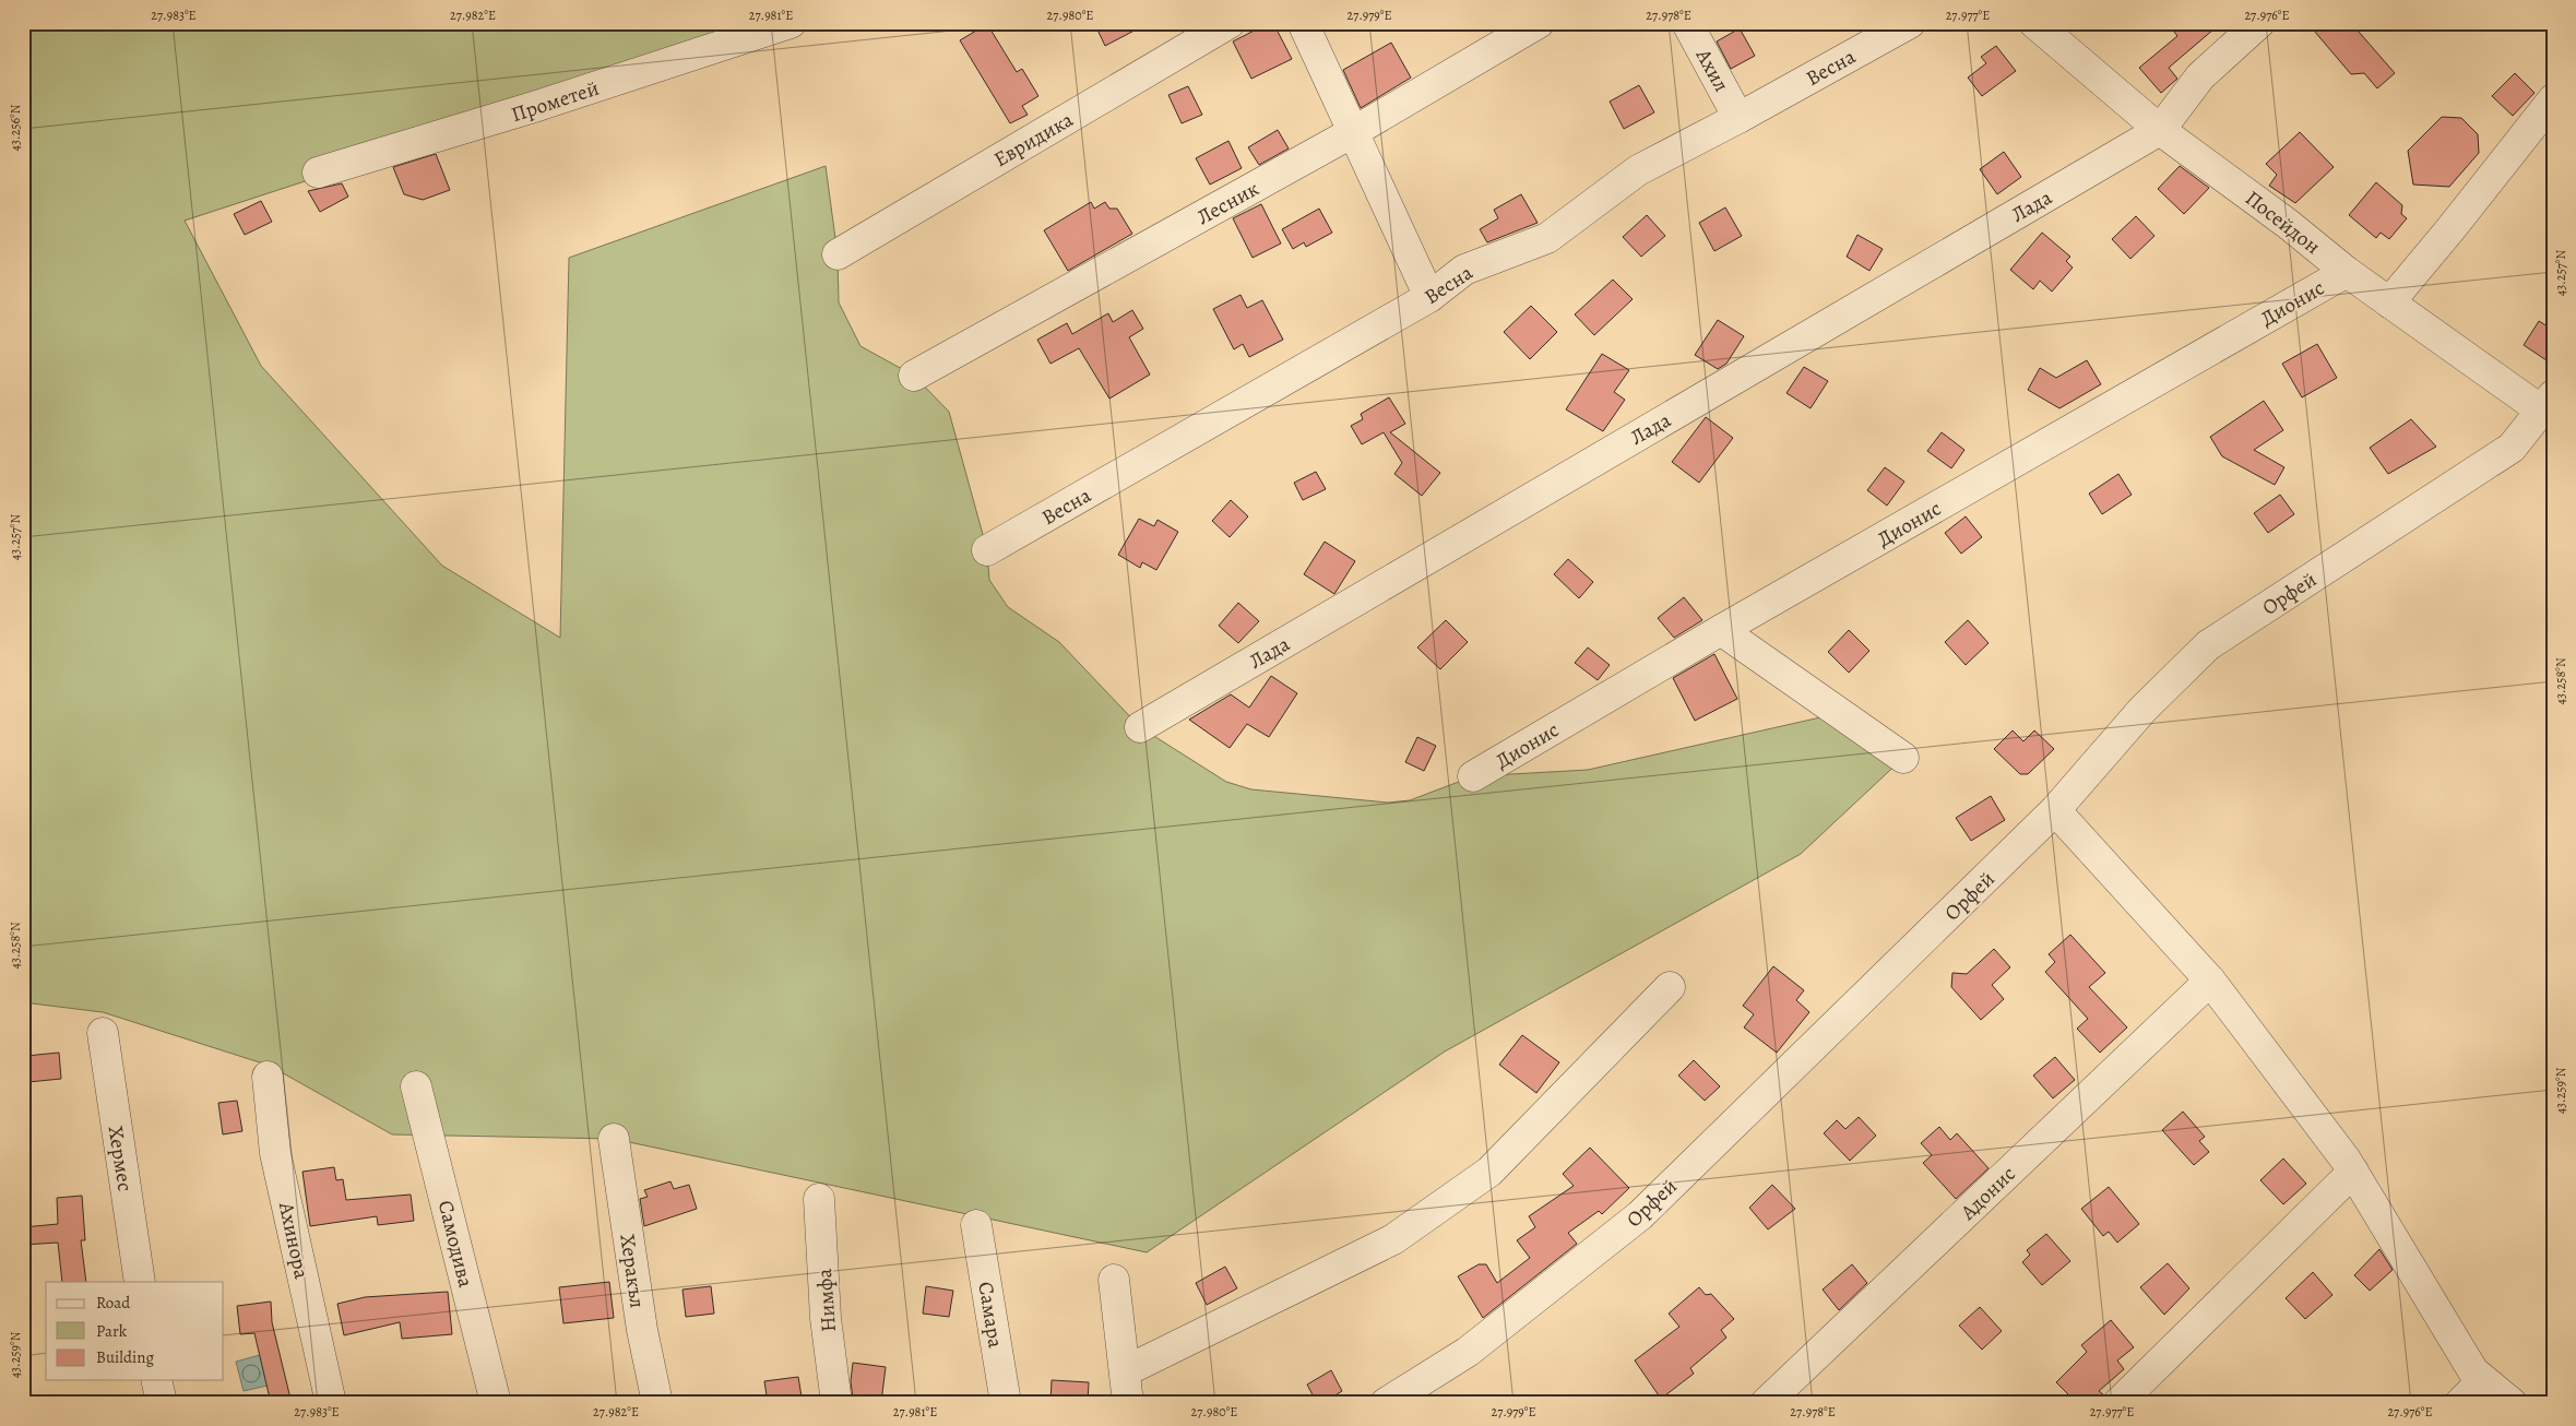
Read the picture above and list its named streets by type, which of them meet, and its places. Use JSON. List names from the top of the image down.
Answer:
{
  "streets": {
    "street": [
      "Весна",
      "Ахил",
      "Прометей",
      "Евридика",
      "Лесник",
      "Лада",
      "Посейдон",
      "Дионис",
      "Орфей",
      "Хермес",
      "Адонис",
      "Ахинора",
      "Самодива",
      "Херакъл",
      "Нимфа",
      "Самара"
    ]
  },
  "crossings": [
    ["Весна", "Ахил"],
    ["Лада", "Посейдон"],
    ["Посейдон", "Дионис"],
    ["Посейдон", "Орфей"]
  ],
  "legend": ["Road", "Park", "Building"],
  "coordinates": [
    "27.983°E",
    "27.982°E",
    "27.981°E",
    "27.980°E",
    "27.979°E",
    "27.978°E",
    "27.977°E",
    "27.976°E",
    "43.256°N",
    "43.257°N",
    "43.258°N",
    "43.259°N"
  ]
}
